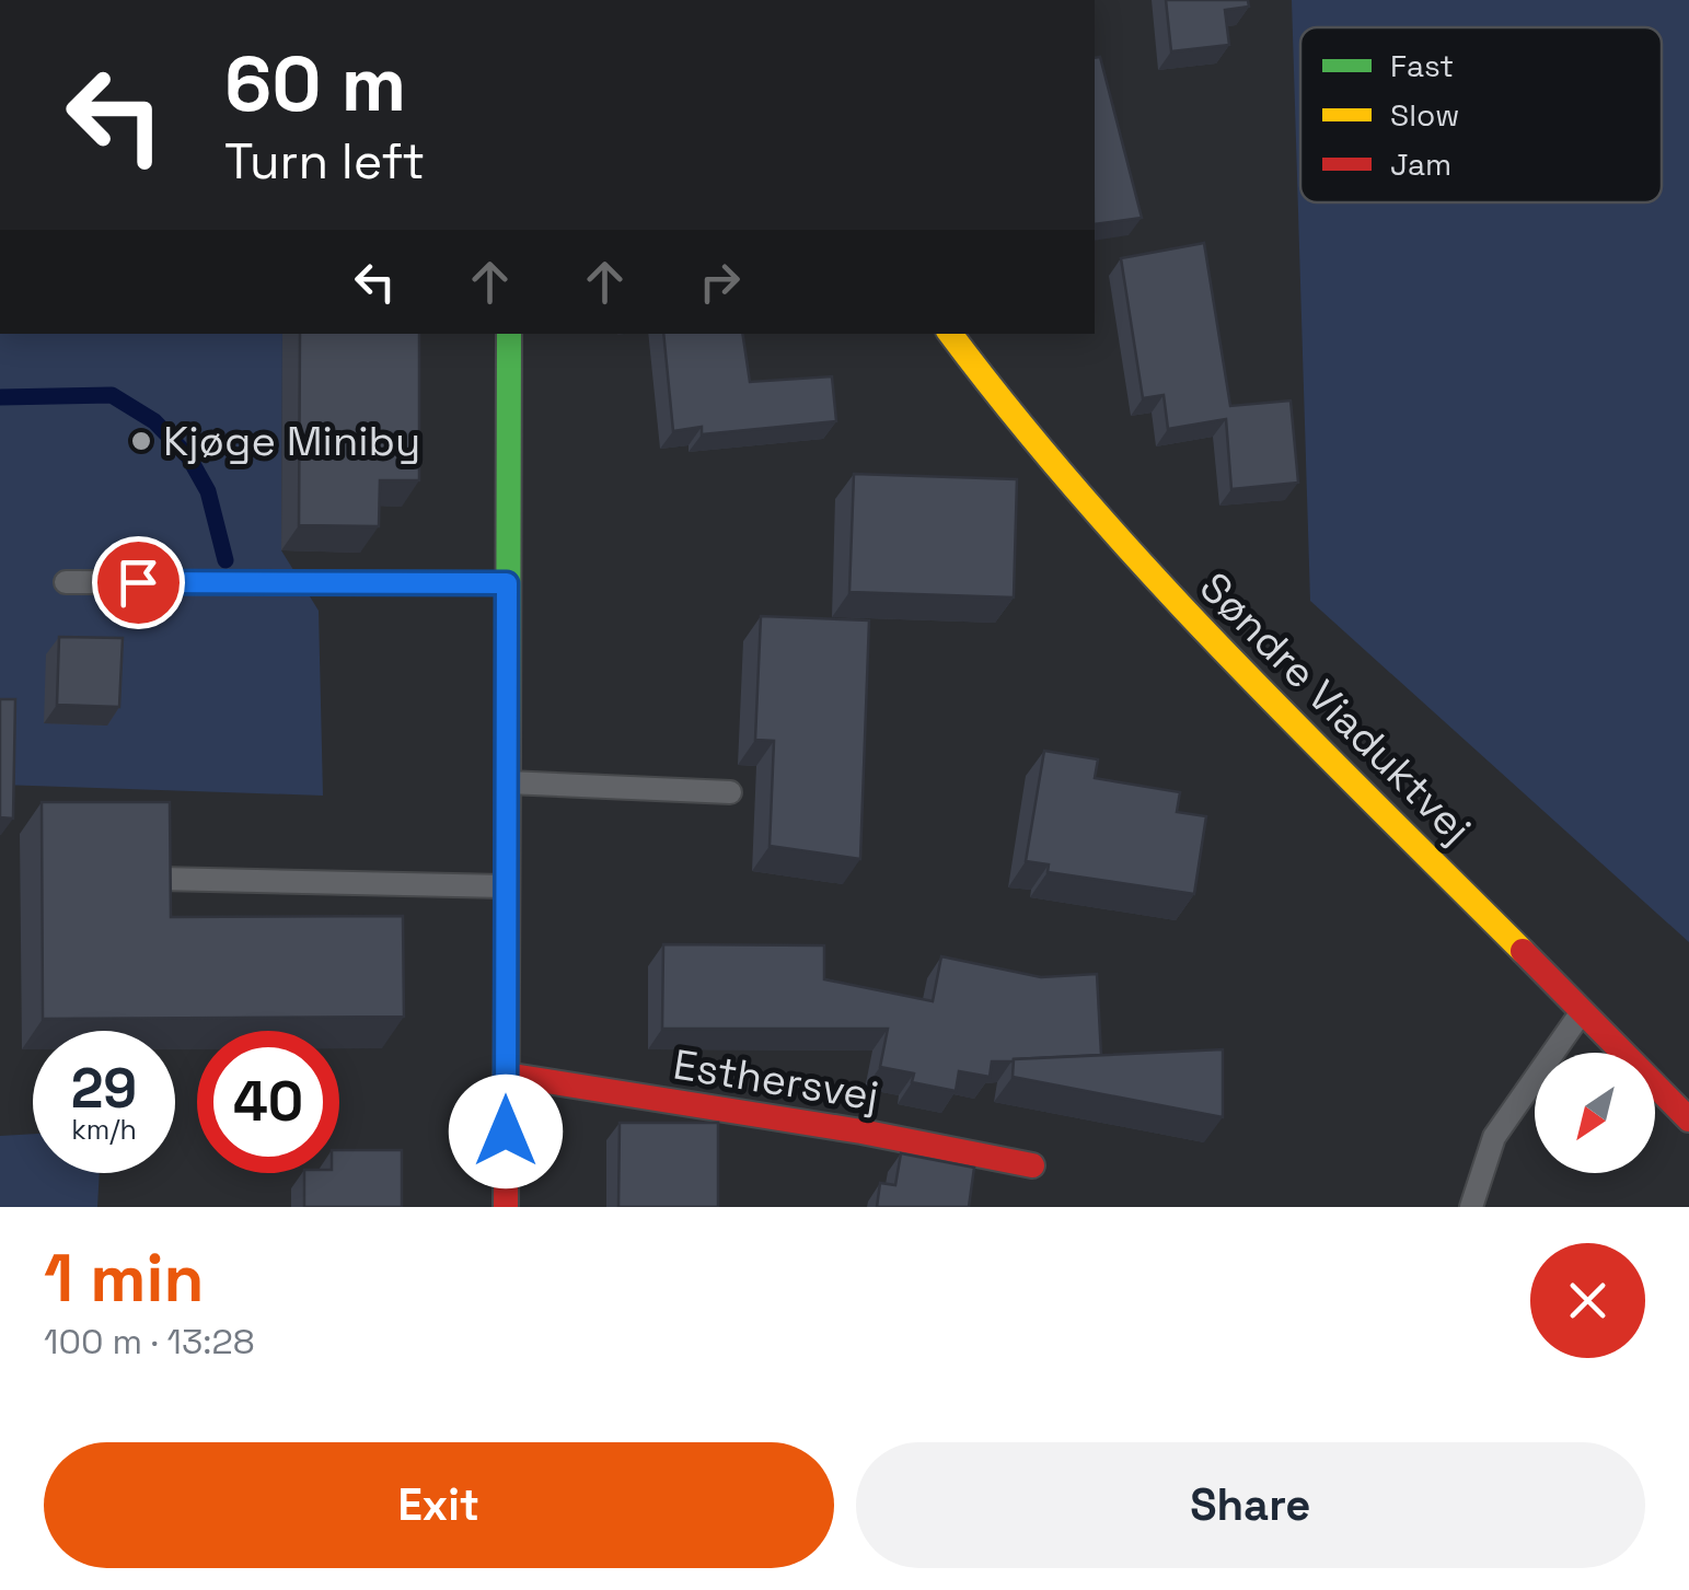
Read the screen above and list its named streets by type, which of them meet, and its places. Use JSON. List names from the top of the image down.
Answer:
{
  "streets": {
    "street": ["Søndre Viaduktvej", "Esthersvej"]
  },
  "places": ["Kjøge Miniby"],
  "legend": ["Fast", "Slow", "Jam"],
  "north": "bottom left",
  "page": {
    "turn": ["60 m", "Turn left"],
    "speed": "29 km/h",
    "limit": "40",
    "heading": ["1 min", "100 m · 13:28"],
    "buttons": ["Exit", "Share"]
  }
}
